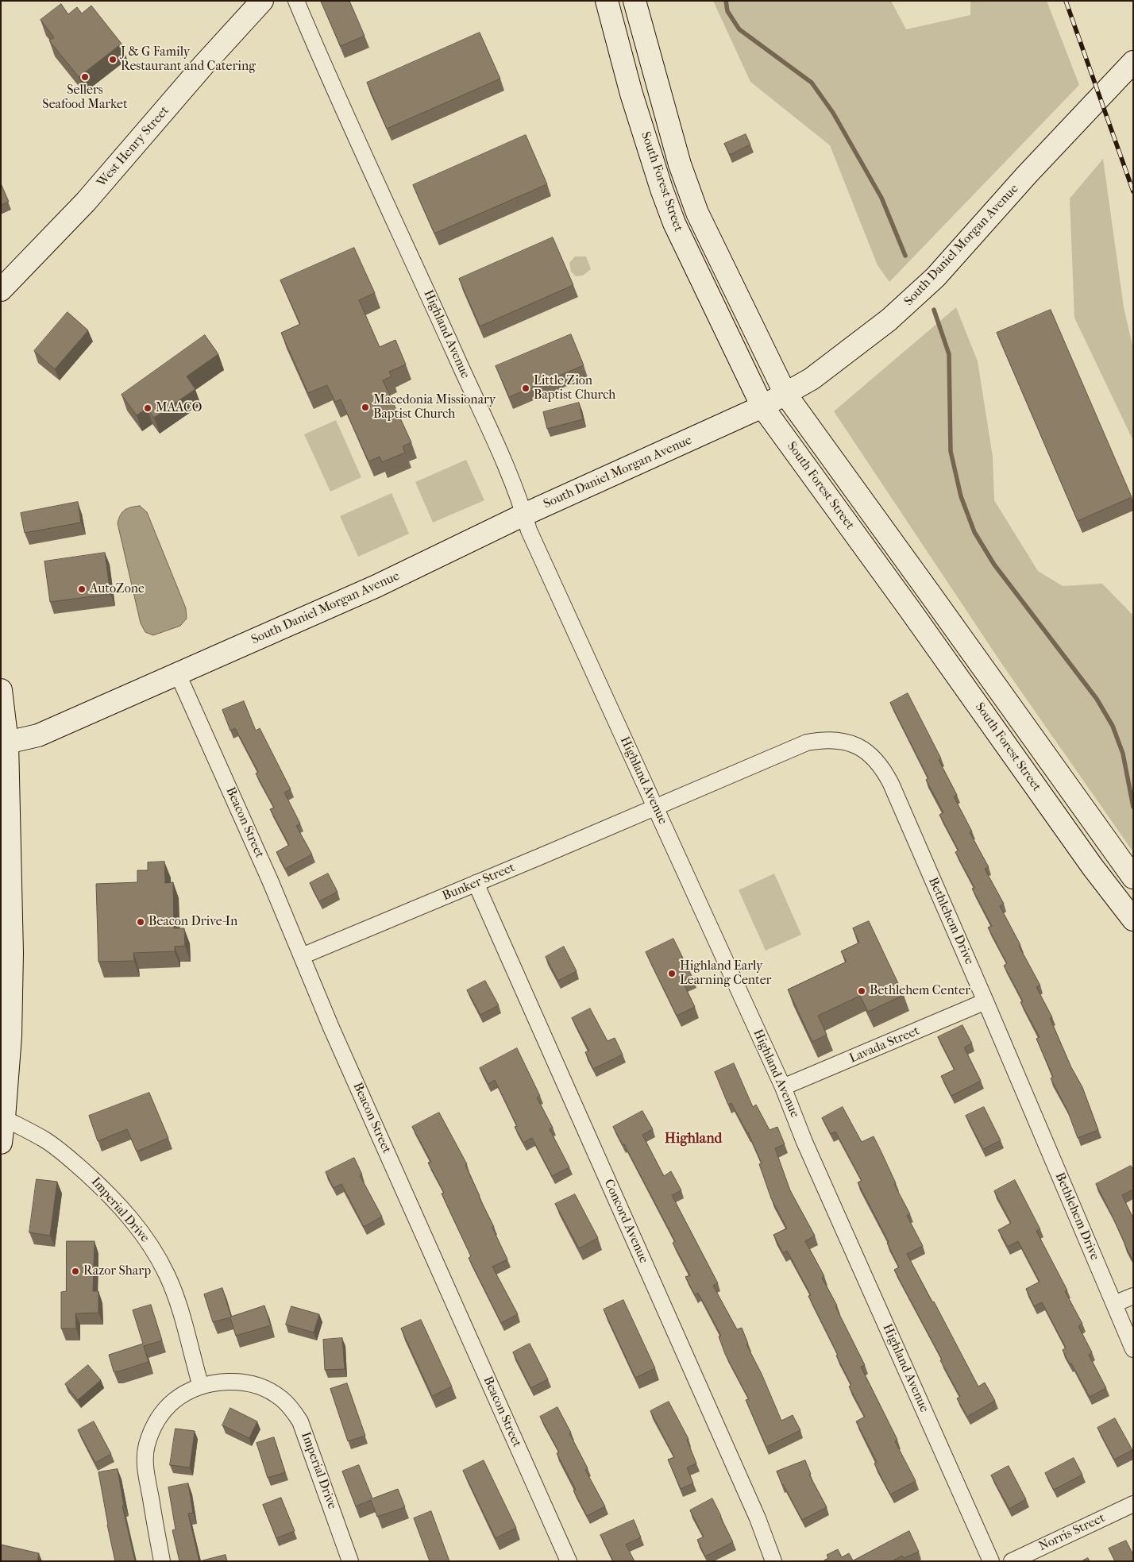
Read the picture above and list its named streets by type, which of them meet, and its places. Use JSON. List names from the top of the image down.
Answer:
{
  "streets": {
    "street": [
      "West Henry Street",
      "South Forest Street",
      "South Daniel Morgan Avenue",
      "Highland Avenue",
      "Beacon Street",
      "Bunker Street",
      "Bethlehem Drive",
      "Lavada Street",
      "Imperial Drive",
      "Concord Avenue",
      "Norris Street"
    ]
  },
  "crossings": [
    ["South Forest Street", "South Daniel Morgan Avenue"],
    ["South Daniel Morgan Avenue", "Highland Avenue"],
    ["South Daniel Morgan Avenue", "Beacon Street"],
    ["Highland Avenue", "Bunker Street"],
    ["Highland Avenue", "Bethlehem Drive"],
    ["Highland Avenue", "Lavada Street"],
    ["Beacon Street", "Bunker Street"],
    ["Bunker Street", "Bethlehem Drive"],
    ["Bunker Street", "Concord Avenue"],
    ["Bethlehem Drive", "Lavada Street"]
  ],
  "districts": ["Highland"],
  "places": [
    "J & G Family Restaurant and Catering",
    "Sellers Seafood Market",
    "Little Zion Baptist Church",
    "Macedonia Missionary Baptist Church",
    "MAACO",
    "AutoZone",
    "Beacon Drive-In",
    "Highland Early Learning Center",
    "Bethlehem Center",
    "Razor Sharp"
  ]
}
